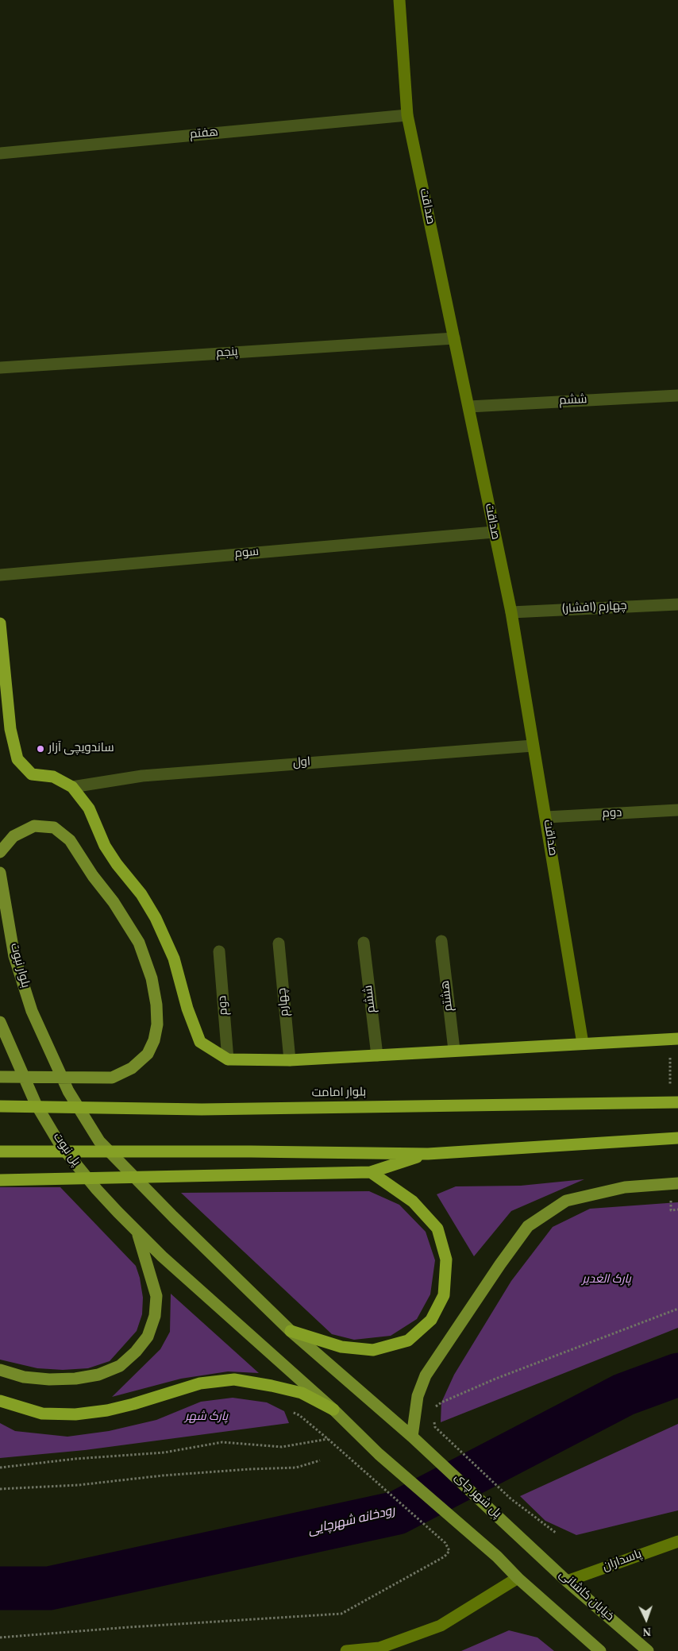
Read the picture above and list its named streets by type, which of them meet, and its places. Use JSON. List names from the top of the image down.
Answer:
{
  "streets": {
    "highway": ["بلوار امامت"],
    "main road": [
      "بلوار نبوت",
      "پل نبوت",
      "پل شهر چای",
      "خیابان کاشانی"
    ],
    "street": [
      "هفتم",
      "صداقت",
      "پنجم",
      "ششم",
      "سوم",
      "چهارم (افشار)",
      "اول",
      "دوم",
      "هشتم",
      "چهارم",
      "پاسداران"
    ]
  },
  "crossings": [
    ["هفتم", "صداقت"],
    ["صداقت", "پنجم"],
    ["صداقت", "ششم"],
    ["صداقت", "سوم"],
    ["صداقت", "چهارم (افشار)"],
    ["صداقت", "اول"],
    ["صداقت", "دوم"],
    ["بلوار نبوت", "پل شهر چای"],
    ["پل شهر چای", "خیابان کاشانی"],
    ["پاسداران", "خیابان کاشانی"]
  ],
  "water": ["رودخانه شهرچایی"],
  "parks": ["پارک الغدیر", "پارک شهر"],
  "places": ["ساندویچی آزار"],
  "north": "bottom"
}
